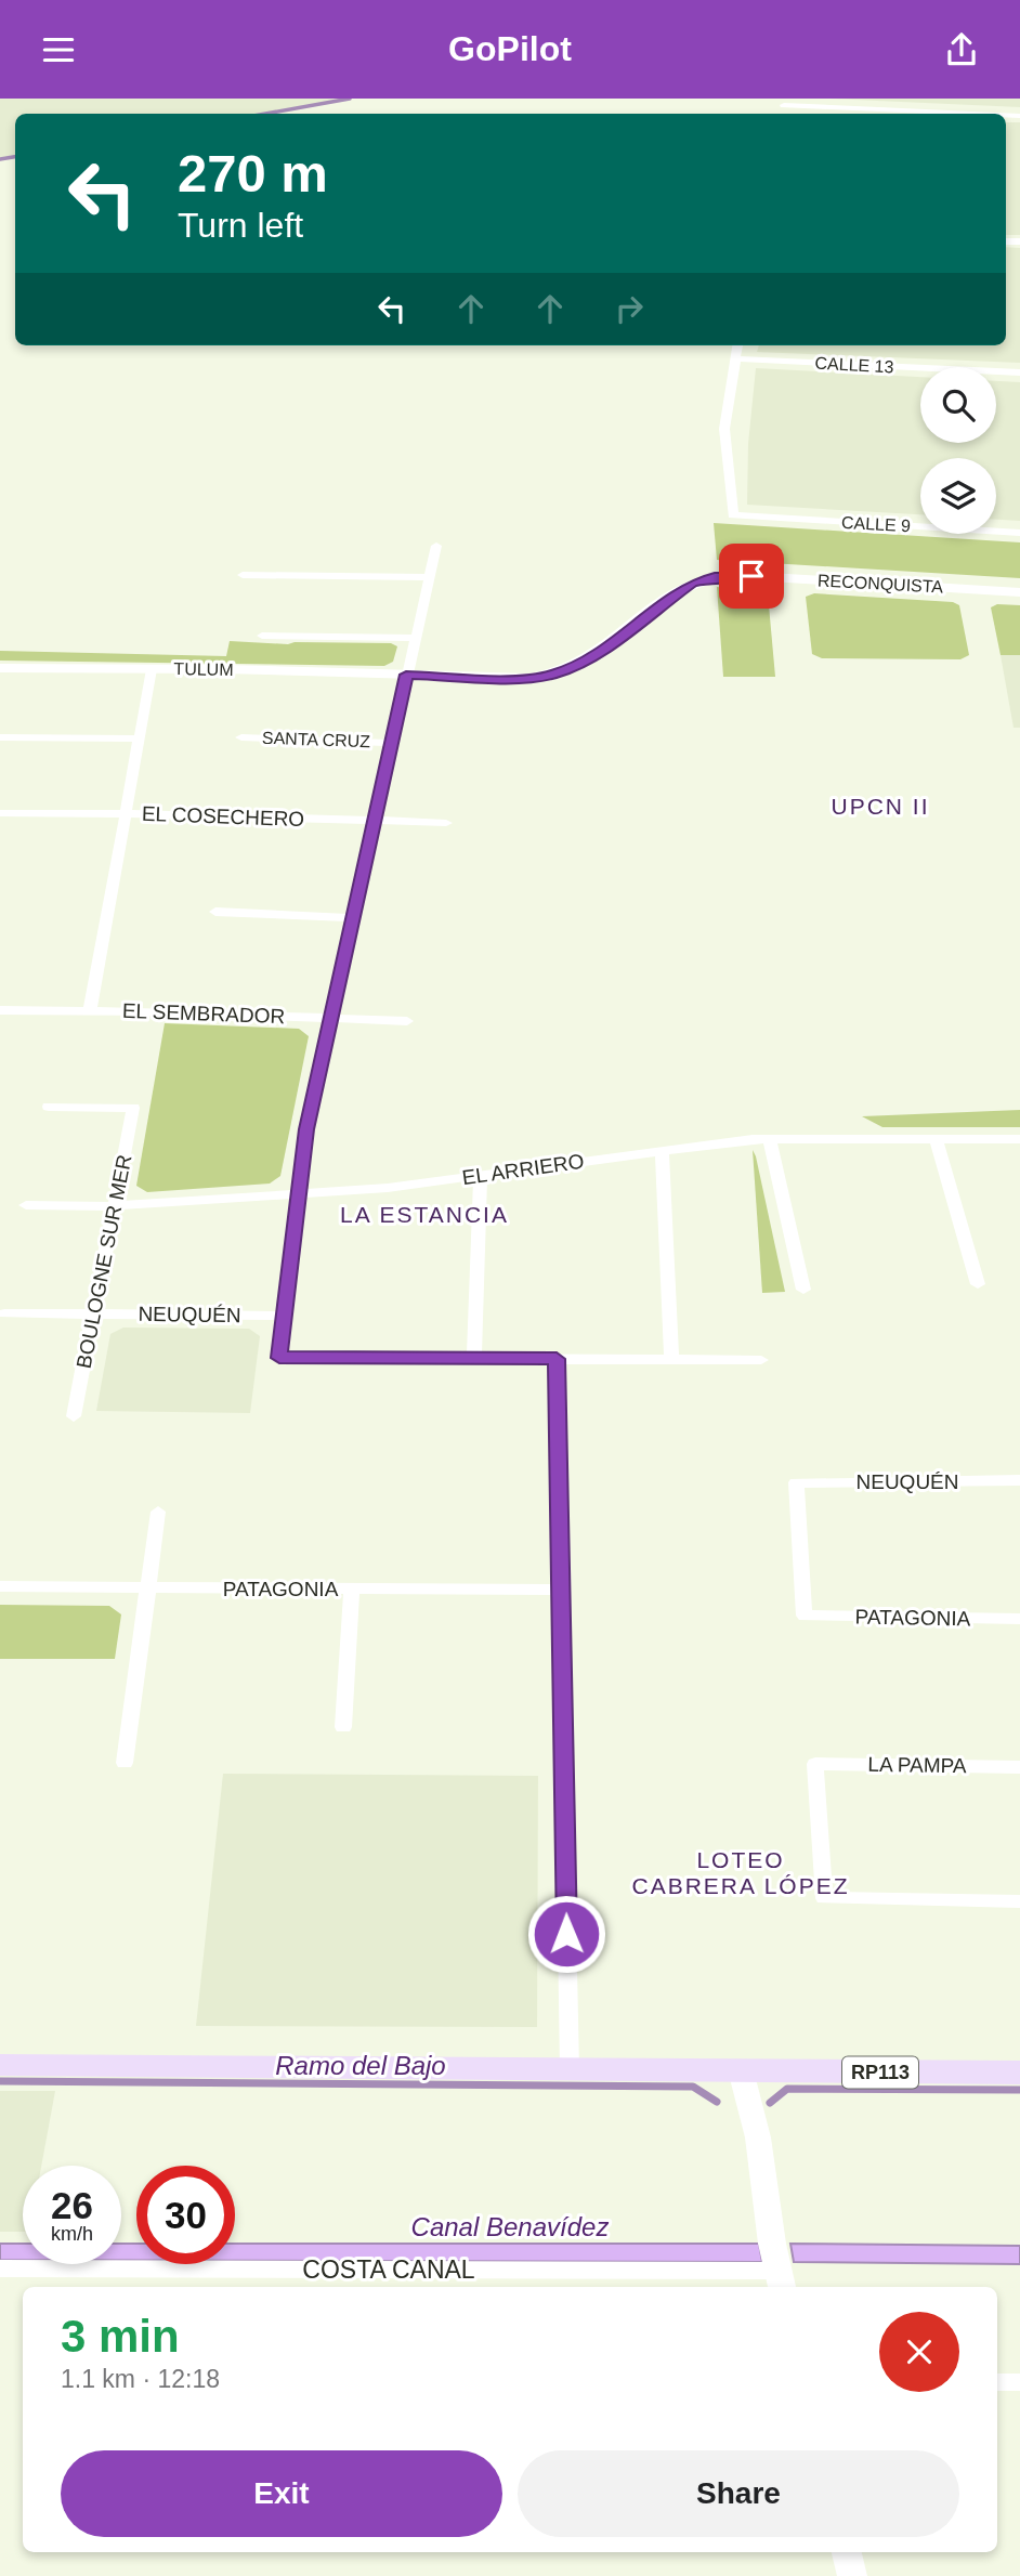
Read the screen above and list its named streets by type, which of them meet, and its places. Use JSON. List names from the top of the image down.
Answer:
{
  "streets": {
    "main road": ["RP113"],
    "street": [
      "CALLE 13",
      "CALLE 9",
      "RECONQUISTA",
      "TULUM",
      "SANTA CRUZ",
      "EL COSECHERO",
      "EL SEMBRADOR",
      "EL ARRIERO",
      "BOULOGNE SUR MER",
      "NEUQUÉN",
      "PATAGONIA",
      "LA PAMPA",
      "COSTA CANAL"
    ]
  },
  "crossings": [
    ["CALLE 13", "CALLE 9"],
    ["RECONQUISTA", "TULUM"],
    ["EL ARRIERO", "BOULOGNE SUR MER"],
    ["BOULOGNE SUR MER", "NEUQUÉN"],
    ["NEUQUÉN", "PATAGONIA"]
  ],
  "districts": ["UPCN II", "LA ESTANCIA", "LOTEO CABRERA LÓPEZ"],
  "water": ["Ramo del Bajo", "Canal Benavídez"],
  "page": {
    "header": "GoPilot",
    "turn": ["270 m", "Turn left"],
    "speed": "26 km/h",
    "limit": "30",
    "heading": ["3 min", "1.1 km · 12:18"],
    "buttons": ["Exit", "Share"]
  }
}
